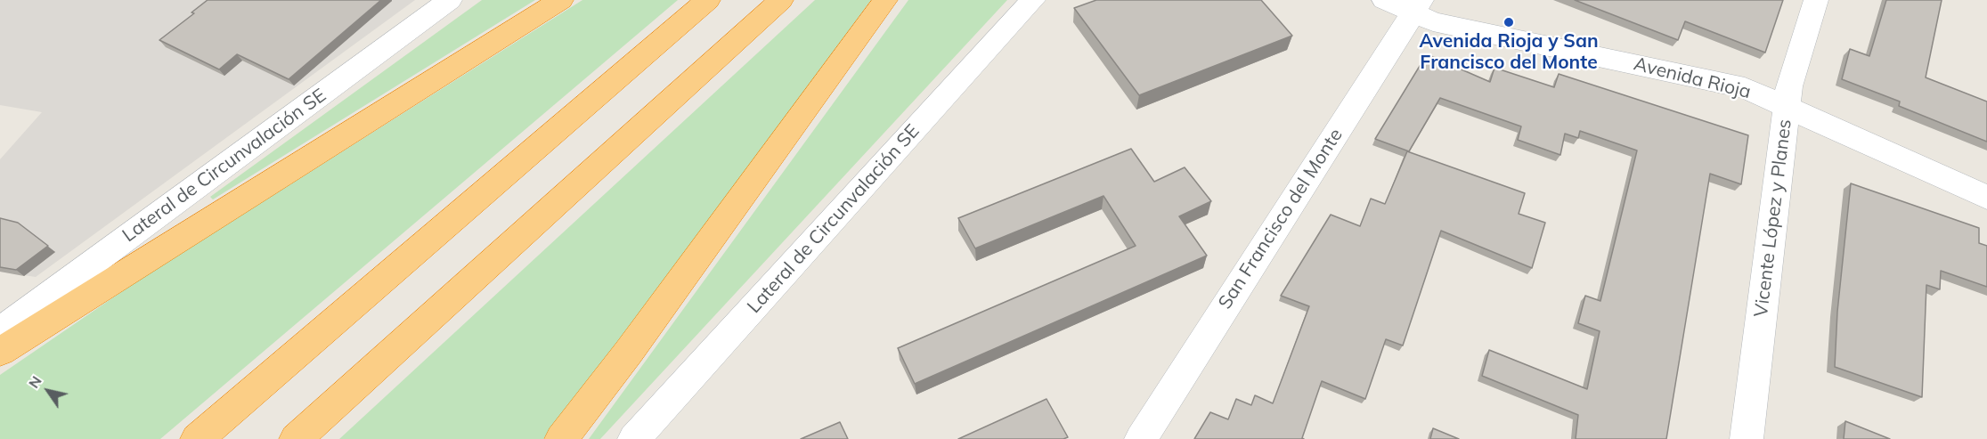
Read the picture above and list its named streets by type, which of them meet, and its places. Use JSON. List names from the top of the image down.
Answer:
{
  "streets": {
    "street": [
      "Avenida Rioja",
      "Lateral de Circunvalación SE",
      "Vicente López y Planes",
      "San Francisco del Monte"
    ]
  },
  "crossings": [
    ["Avenida Rioja", "Vicente López y Planes"],
    ["Avenida Rioja", "San Francisco del Monte"]
  ],
  "places": ["Avenida Rioja y San Francisco del Monte"],
  "north": "top left"
}
